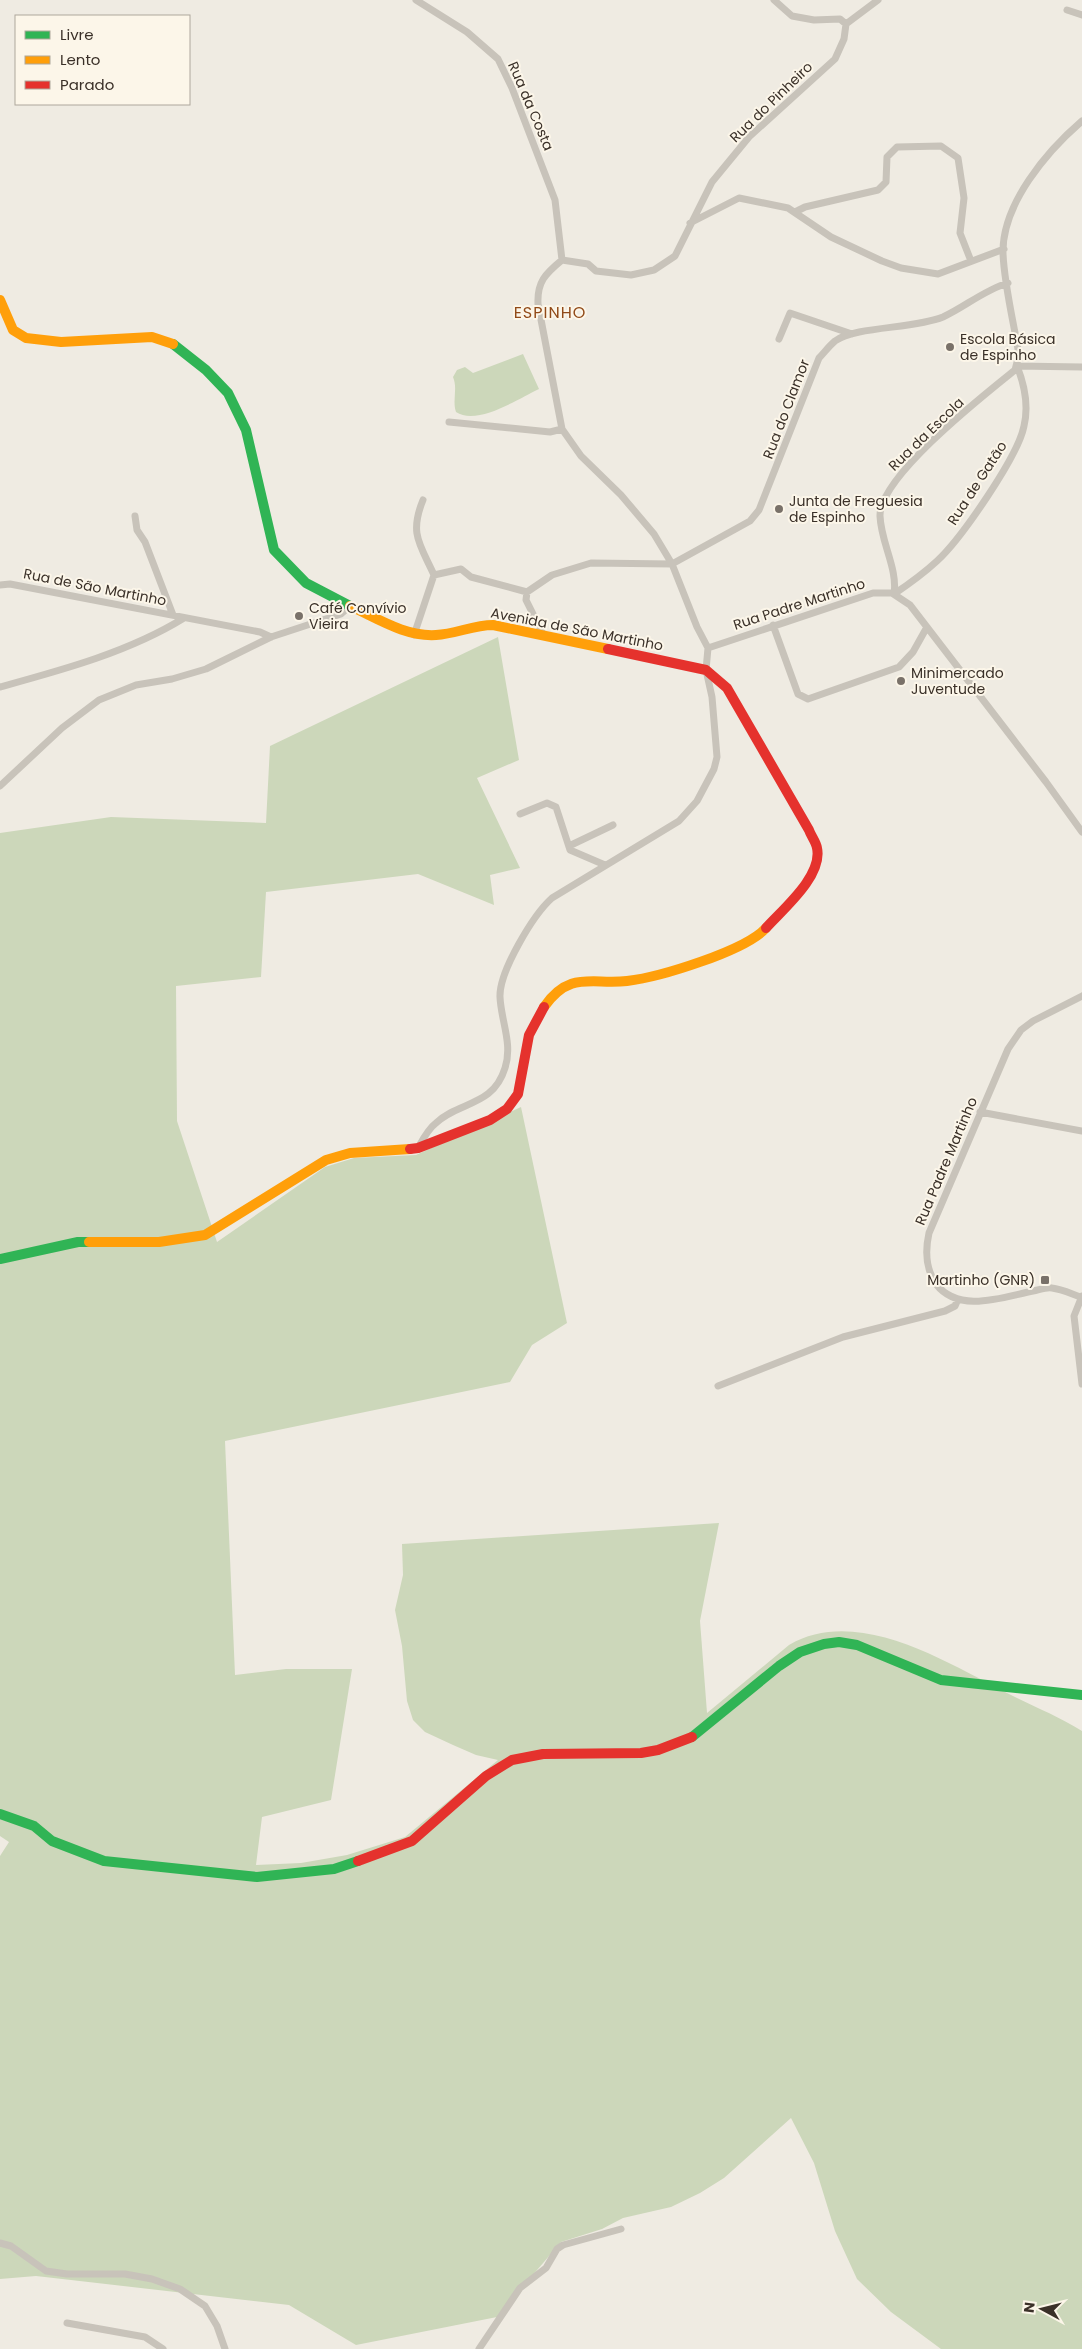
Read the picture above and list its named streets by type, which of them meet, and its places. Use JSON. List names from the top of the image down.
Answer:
{
  "streets": {
    "main road": ["Avenida de São Martinho"],
    "street": [
      "Rua do Pinheiro",
      "Rua da Costa",
      "Rua do Clamor",
      "Rua da Escola",
      "Rua de Gatão",
      "Rua de São Martinho",
      "Rua Padre Martinho"
    ]
  },
  "crossings": [
    ["Rua do Pinheiro", "Rua da Costa"],
    ["Rua da Escola", "Rua de Gatão"],
    ["Rua da Escola", "Rua Padre Martinho"],
    ["Rua de Gatão", "Rua Padre Martinho"]
  ],
  "districts": ["ESPINHO"],
  "places": {
    "other": [
      "Escola Básica de Espinho",
      "Junta de Freguesia de Espinho",
      "Café Convívio Vieira",
      "Minimercado Juventude"
    ],
    "transit": ["Martinho (GNR)"]
  },
  "legend": ["Livre", "Lento", "Parado"],
  "north": "left"
}
